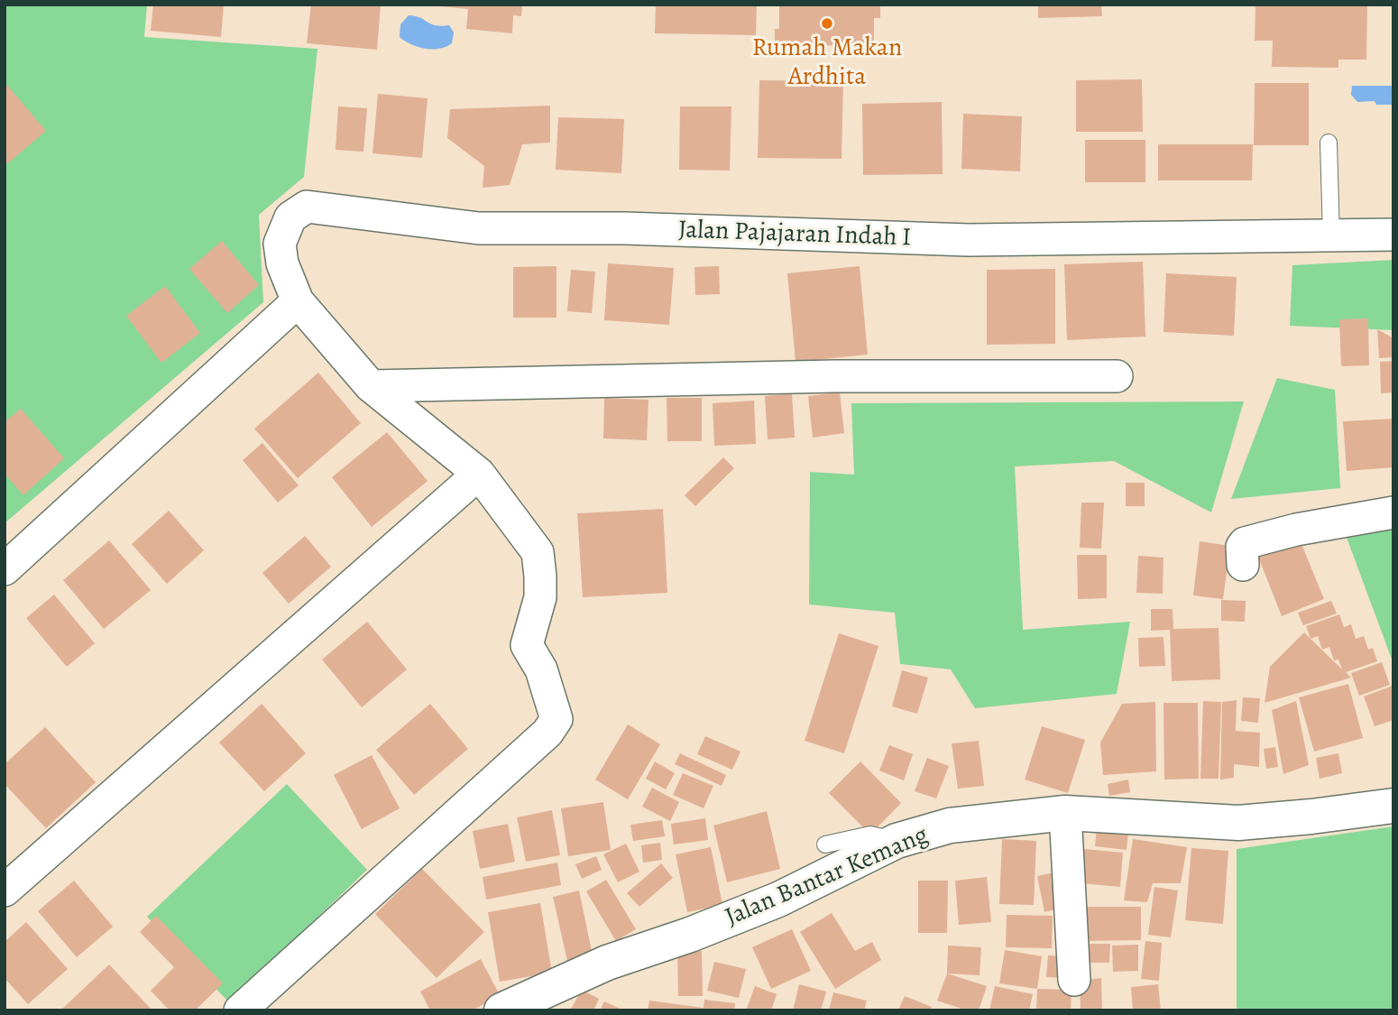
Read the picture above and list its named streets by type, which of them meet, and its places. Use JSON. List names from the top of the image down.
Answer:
{
  "streets": {
    "street": ["Jalan Pajajaran Indah I", "Jalan Bantar Kemang"]
  },
  "places": ["Rumah Makan Ardhita"]
}
